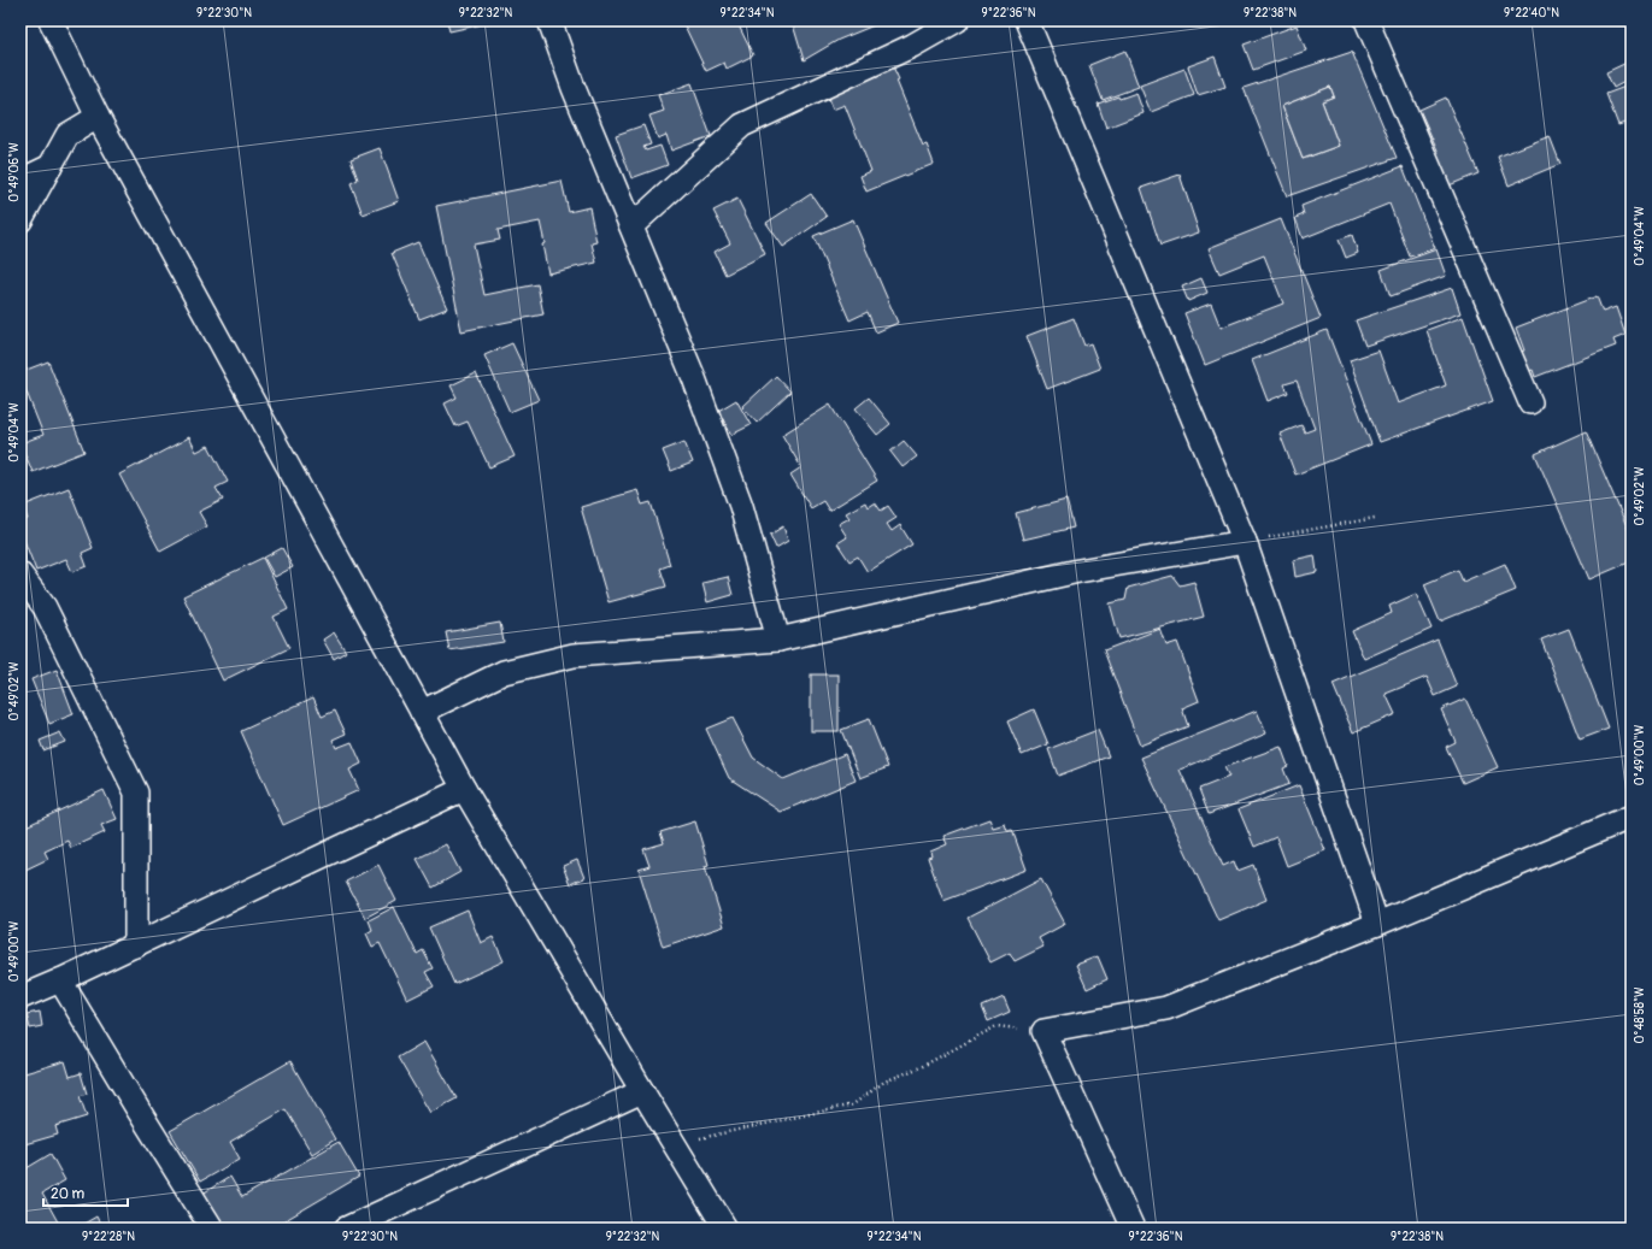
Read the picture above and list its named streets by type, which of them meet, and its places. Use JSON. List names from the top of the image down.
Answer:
{
  "scale_bar": "20 m",
  "coordinates": [
    "9°22'30\"N",
    "9°22'32\"N",
    "9°22'34\"N",
    "9°22'36\"N",
    "9°22'38\"N",
    "9°22'40\"N",
    "0°49'06\"W",
    "0°49'04\"W",
    "0°49'02\"W",
    "0°49'00\"W",
    "0°48'58\"W",
    "9°22'28\"N"
  ]
}
